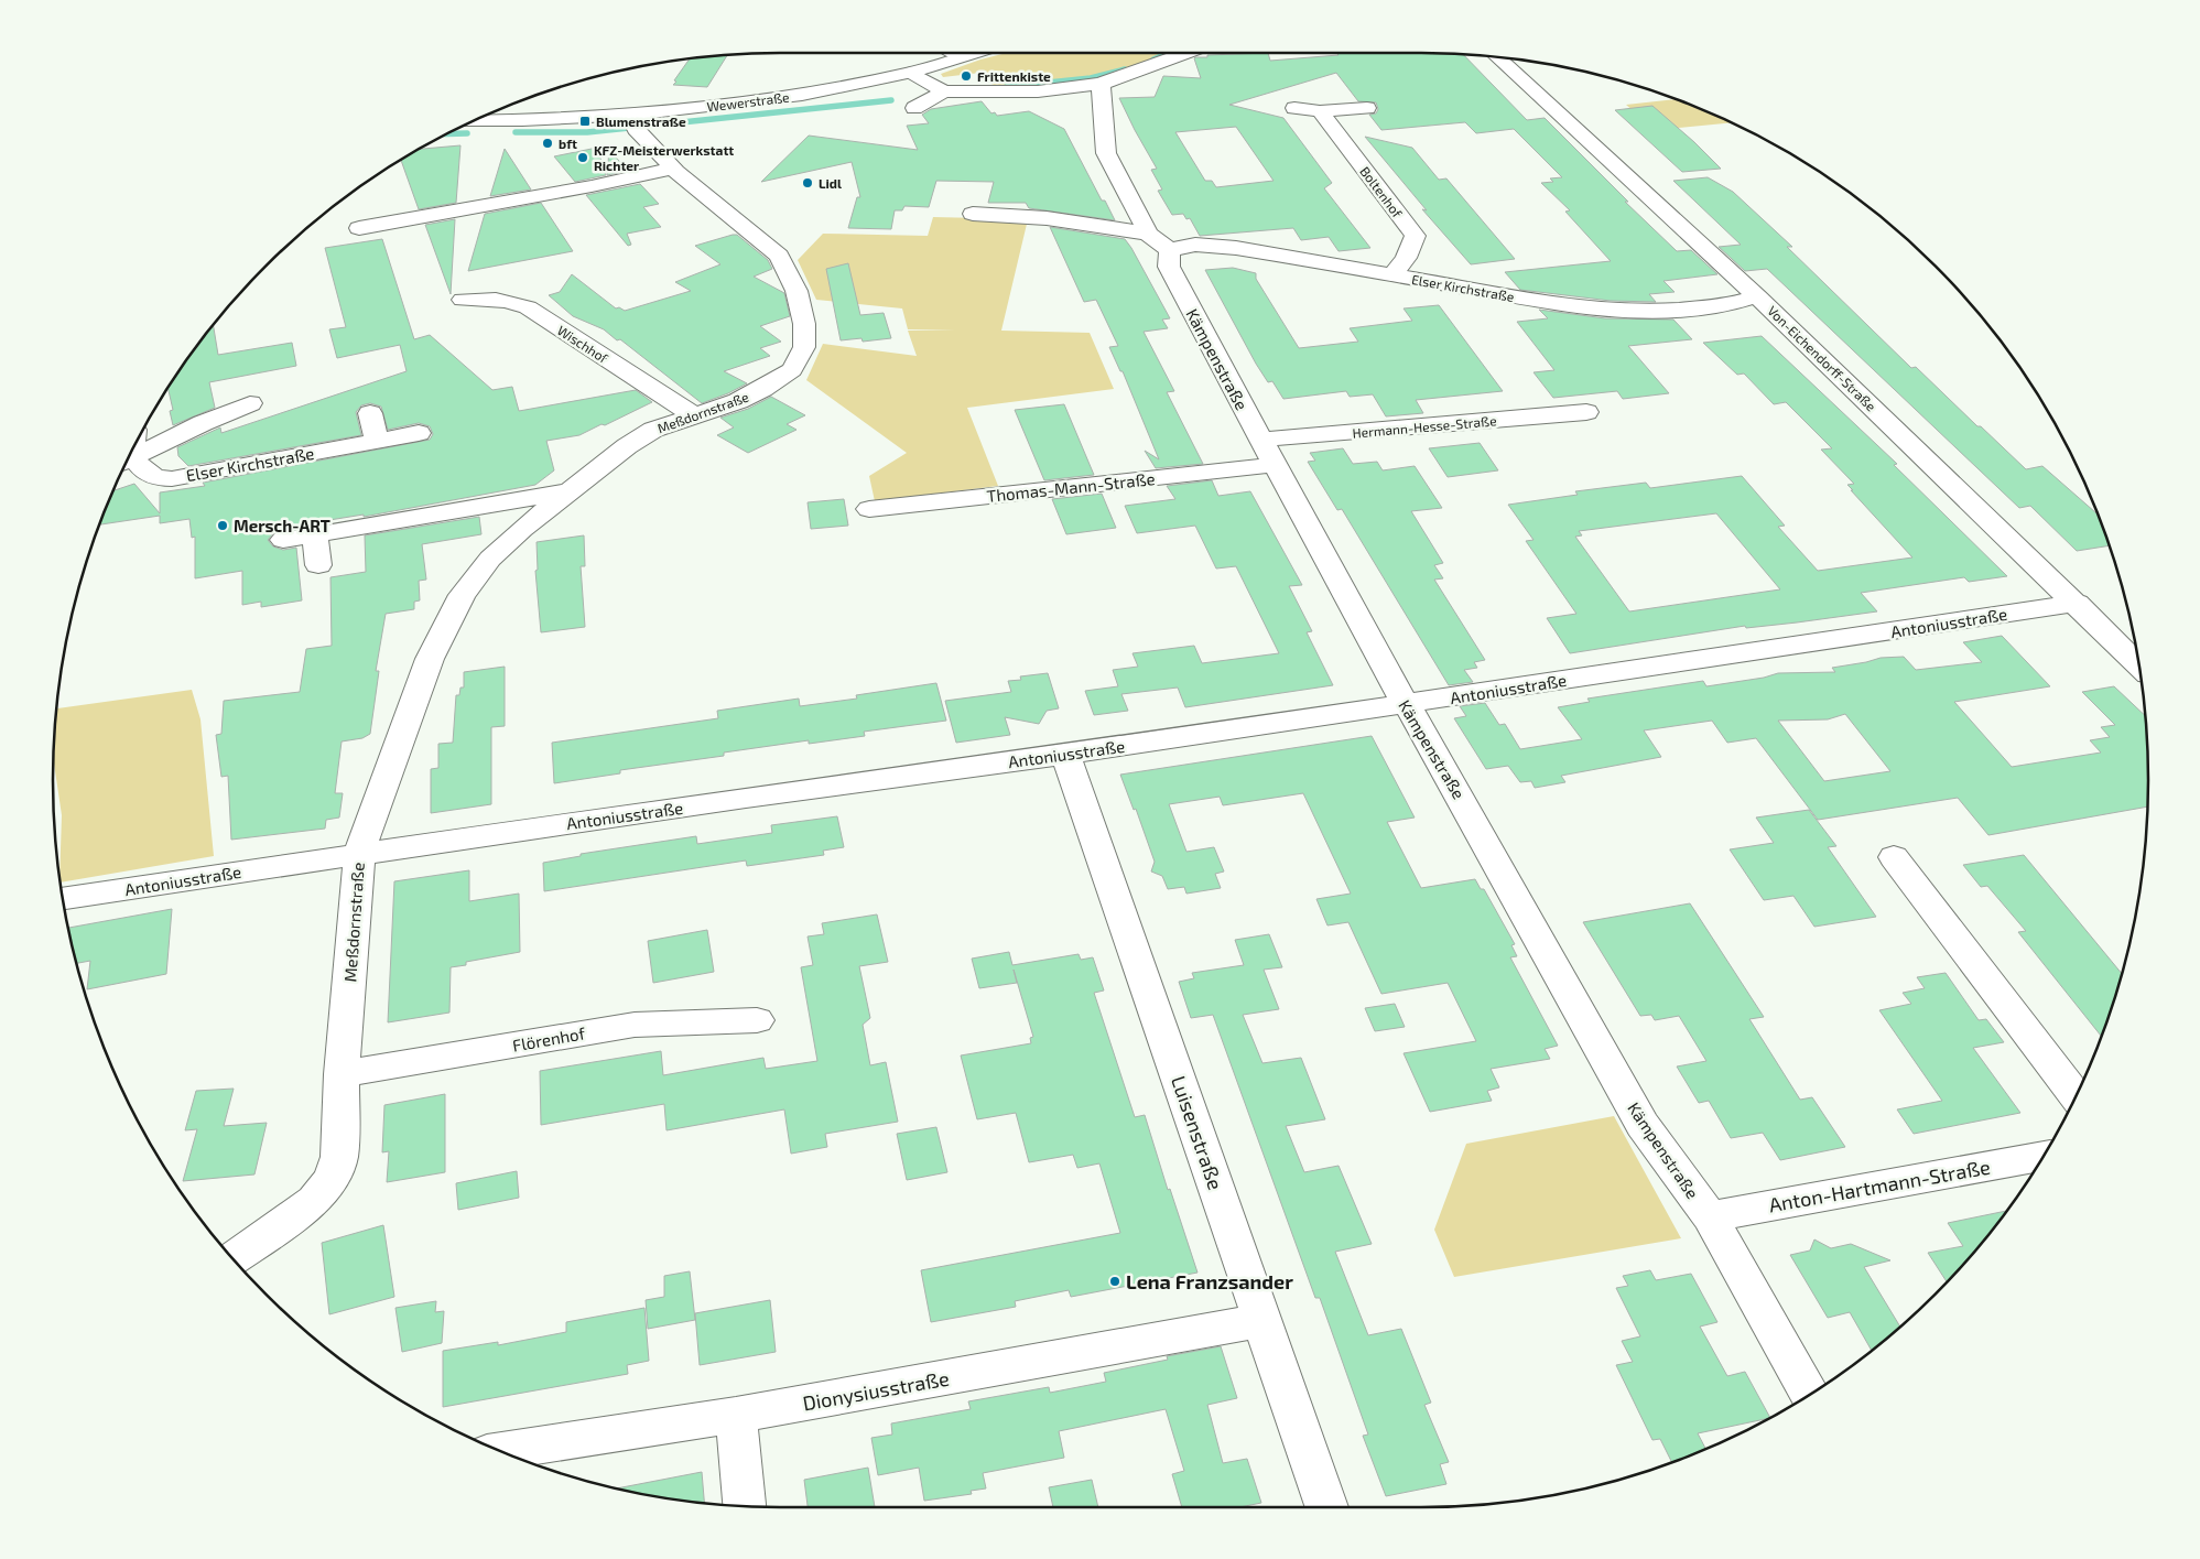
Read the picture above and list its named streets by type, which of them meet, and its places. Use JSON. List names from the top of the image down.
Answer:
{
  "streets": {
    "street": [
      "Wewerstraße",
      "Boltenhof",
      "Elser Kirchstraße",
      "Wischhof",
      "Von-Eichendorff-Straße",
      "Kämpenstraße",
      "Meßdornstraße",
      "Hermann-Hesse-Straße",
      "Thomas-Mann-Straße",
      "Antoniusstraße",
      "Flörenhof",
      "Luisenstraße",
      "Anton-Hartmann-Straße",
      "Dionysiusstraße"
    ]
  },
  "crossings": [
    ["Wewerstraße", "Meßdornstraße"],
    ["Boltenhof", "Elser Kirchstraße"],
    ["Elser Kirchstraße", "Von-Eichendorff-Straße"],
    ["Elser Kirchstraße", "Kämpenstraße"],
    ["Wischhof", "Meßdornstraße"],
    ["Von-Eichendorff-Straße", "Antoniusstraße"],
    ["Kämpenstraße", "Hermann-Hesse-Straße"],
    ["Kämpenstraße", "Thomas-Mann-Straße"],
    ["Kämpenstraße", "Antoniusstraße"],
    ["Kämpenstraße", "Anton-Hartmann-Straße"],
    ["Meßdornstraße", "Antoniusstraße"],
    ["Meßdornstraße", "Flörenhof"],
    ["Hermann-Hesse-Straße", "Thomas-Mann-Straße"],
    ["Antoniusstraße", "Luisenstraße"],
    ["Luisenstraße", "Dionysiusstraße"]
  ],
  "places": {
    "other": [
      "Frittenkiste",
      "bft",
      "KFZ-Meisterwerkstatt Richter",
      "Lidl",
      "Mersch-ART",
      "Lena Franzsander"
    ],
    "transit": ["Blumenstraße"]
  }
}
